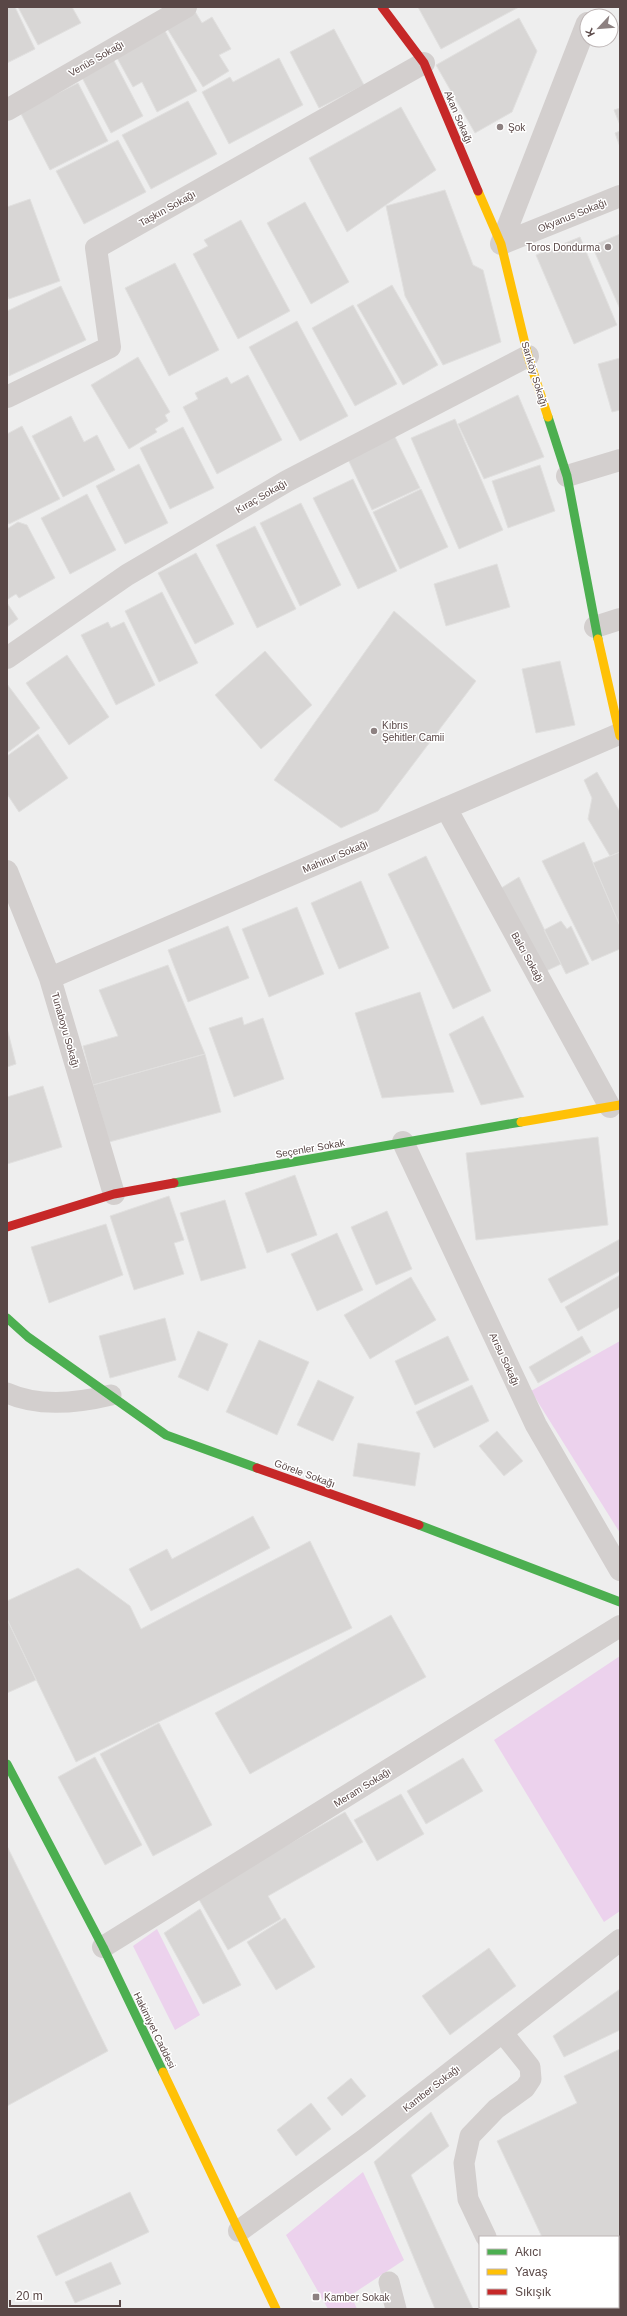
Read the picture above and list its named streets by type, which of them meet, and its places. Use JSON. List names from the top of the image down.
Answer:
{
  "streets": {
    "street": [
      "Venüs Sokağı",
      "Akan Sokağı",
      "Taşkın Sokağı",
      "Okyanus Sokağı",
      "Sarıköy Sokağı",
      "Kıraç Sokağı",
      "Mahinur Sokağı",
      "Balcı Sokağı",
      "Tunaboyu Sokağı",
      "Seçenler Sokak",
      "Arısu Sokağı",
      "Görele Sokağı",
      "Meram Sokağı",
      "Hakimiyet Caddesi",
      "Kamber Sokağı"
    ]
  },
  "crossings": [
    ["Akan Sokağı", "Taşkın Sokağı"],
    ["Akan Sokağı", "Okyanus Sokağı"],
    ["Akan Sokağı", "Sarıköy Sokağı"],
    ["Okyanus Sokağı", "Sarıköy Sokağı"],
    ["Sarıköy Sokağı", "Kıraç Sokağı"],
    ["Sarıköy Sokağı", "Mahinur Sokağı"],
    ["Mahinur Sokağı", "Balcı Sokağı"],
    ["Mahinur Sokağı", "Tunaboyu Sokağı"],
    ["Balcı Sokağı", "Seçenler Sokak"],
    ["Tunaboyu Sokağı", "Seçenler Sokak"],
    ["Seçenler Sokak", "Arısu Sokağı"],
    ["Meram Sokağı", "Hakimiyet Caddesi"],
    ["Hakimiyet Caddesi", "Kamber Sokağı"]
  ],
  "places": {
    "other": ["Şok", "Toros Dondurma", "Kıbrıs Şehitler Camii"],
    "transit": ["Kamber Sokak"]
  },
  "legend": ["Akıcı", "Yavaş", "Sıkışık"],
  "scale_bar": "20 m",
  "north": "bottom left"
}
